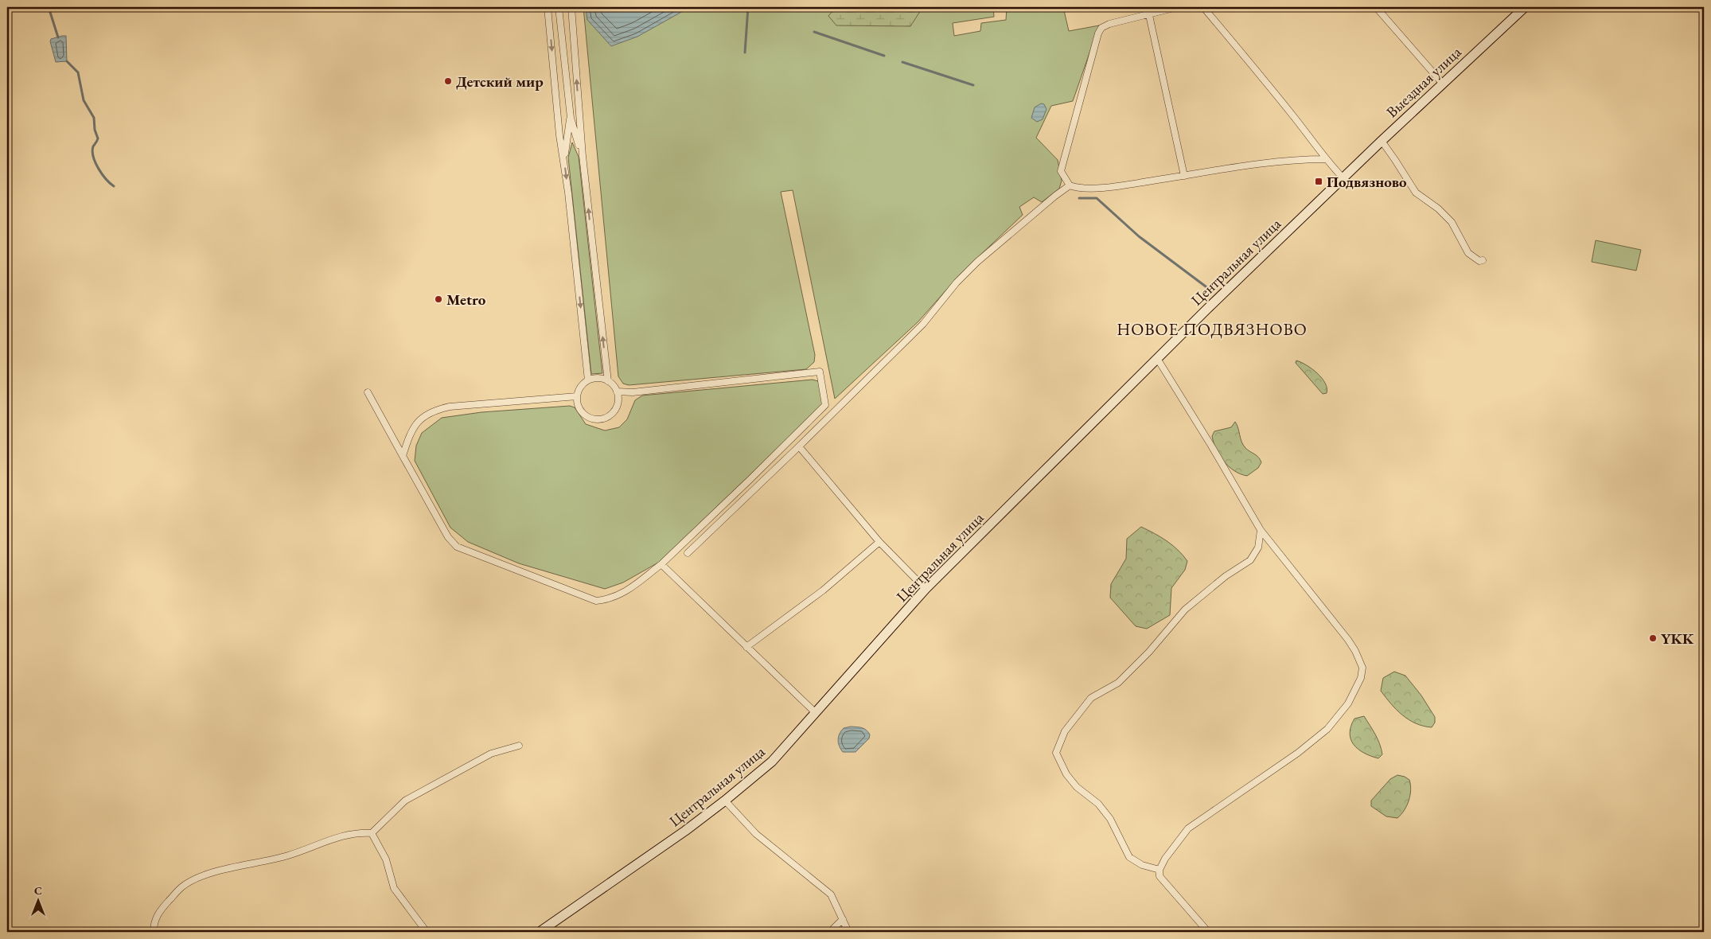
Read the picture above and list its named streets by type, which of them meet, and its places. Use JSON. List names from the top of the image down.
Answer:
{
  "streets": {
    "main road": ["Выездная улица", "Центральная улица"]
  },
  "crossings": [
    ["Выездная улица", "Центральная улица"]
  ],
  "districts": ["НОВОЕ ПОДВЯЗНОВО"],
  "places": {
    "other": ["Детский мир", "Metro", "YKK"],
    "transit": ["Подвязново"]
  },
  "north": "top"
}
